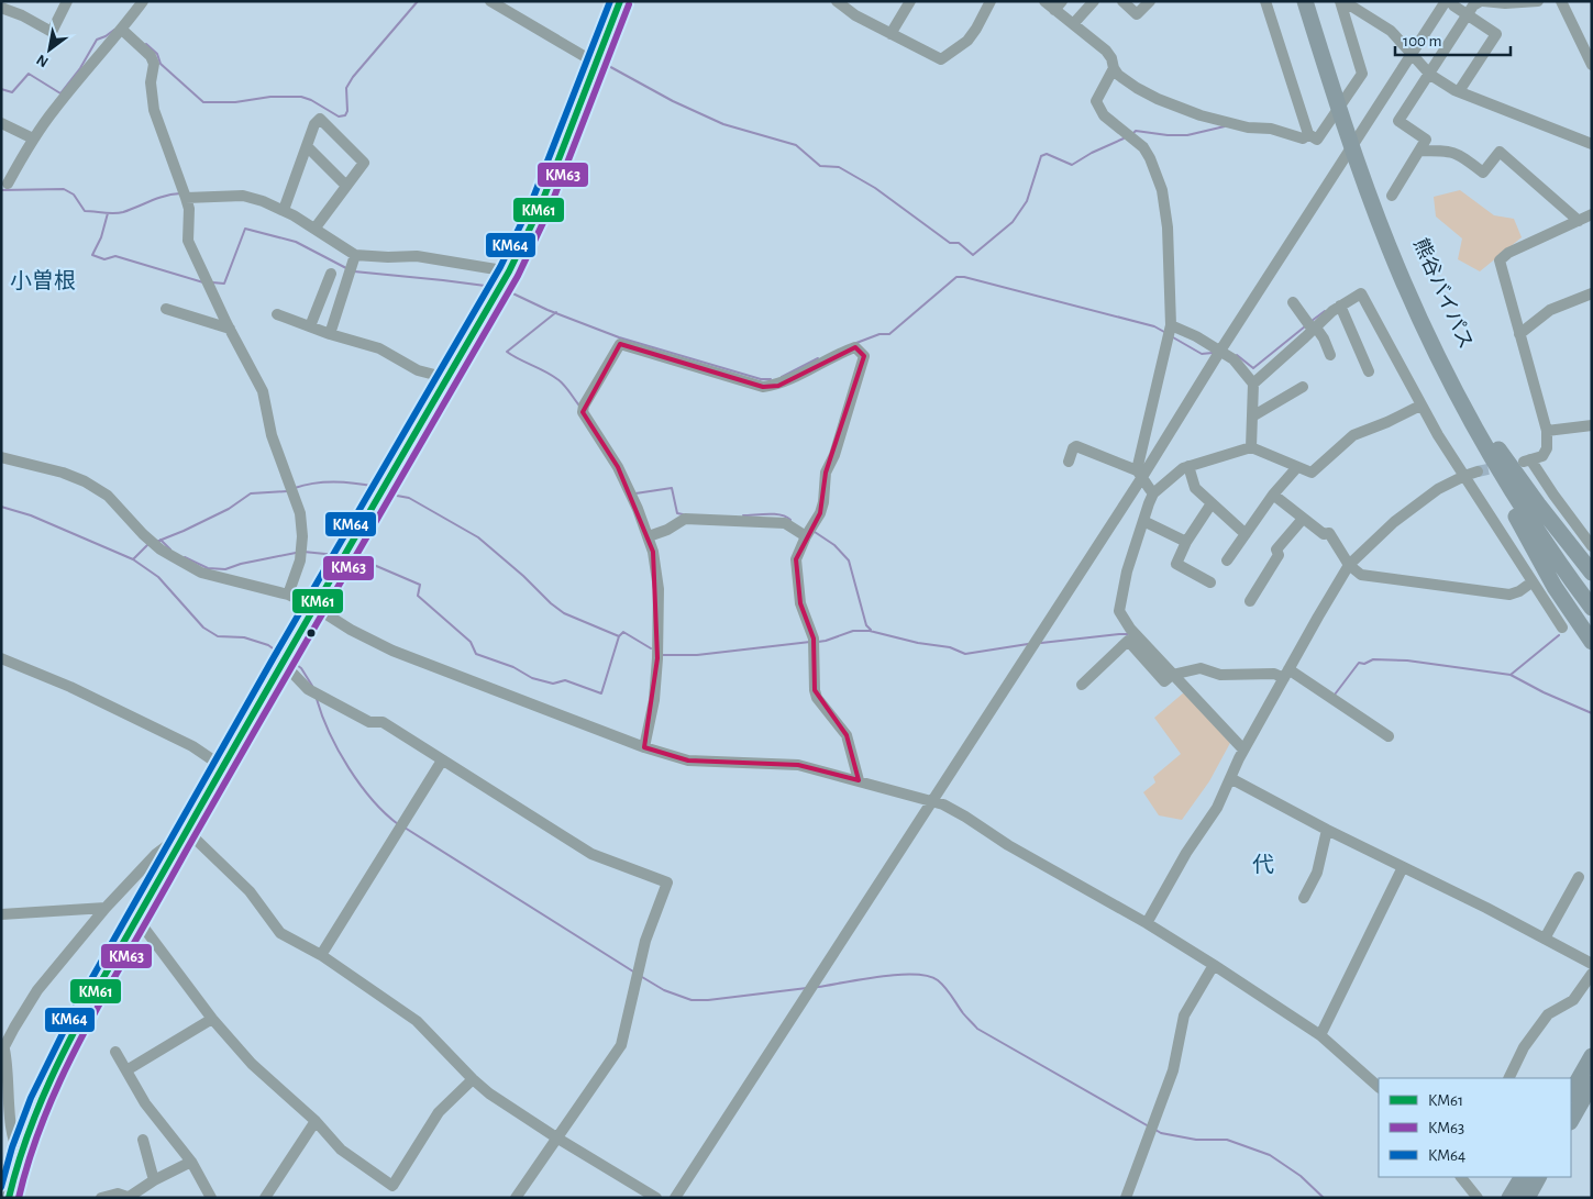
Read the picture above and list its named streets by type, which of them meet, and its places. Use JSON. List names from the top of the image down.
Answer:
{
  "streets": {
    "highway": ["熊谷バイパス"]
  },
  "districts": ["小曽根", "代"],
  "lines": ["transit line KM61", "transit line KM64", "transit line KM63"],
  "legend": ["KM61", "KM63", "KM64"],
  "scale_bar": "100 m",
  "north": "bottom left"
}
